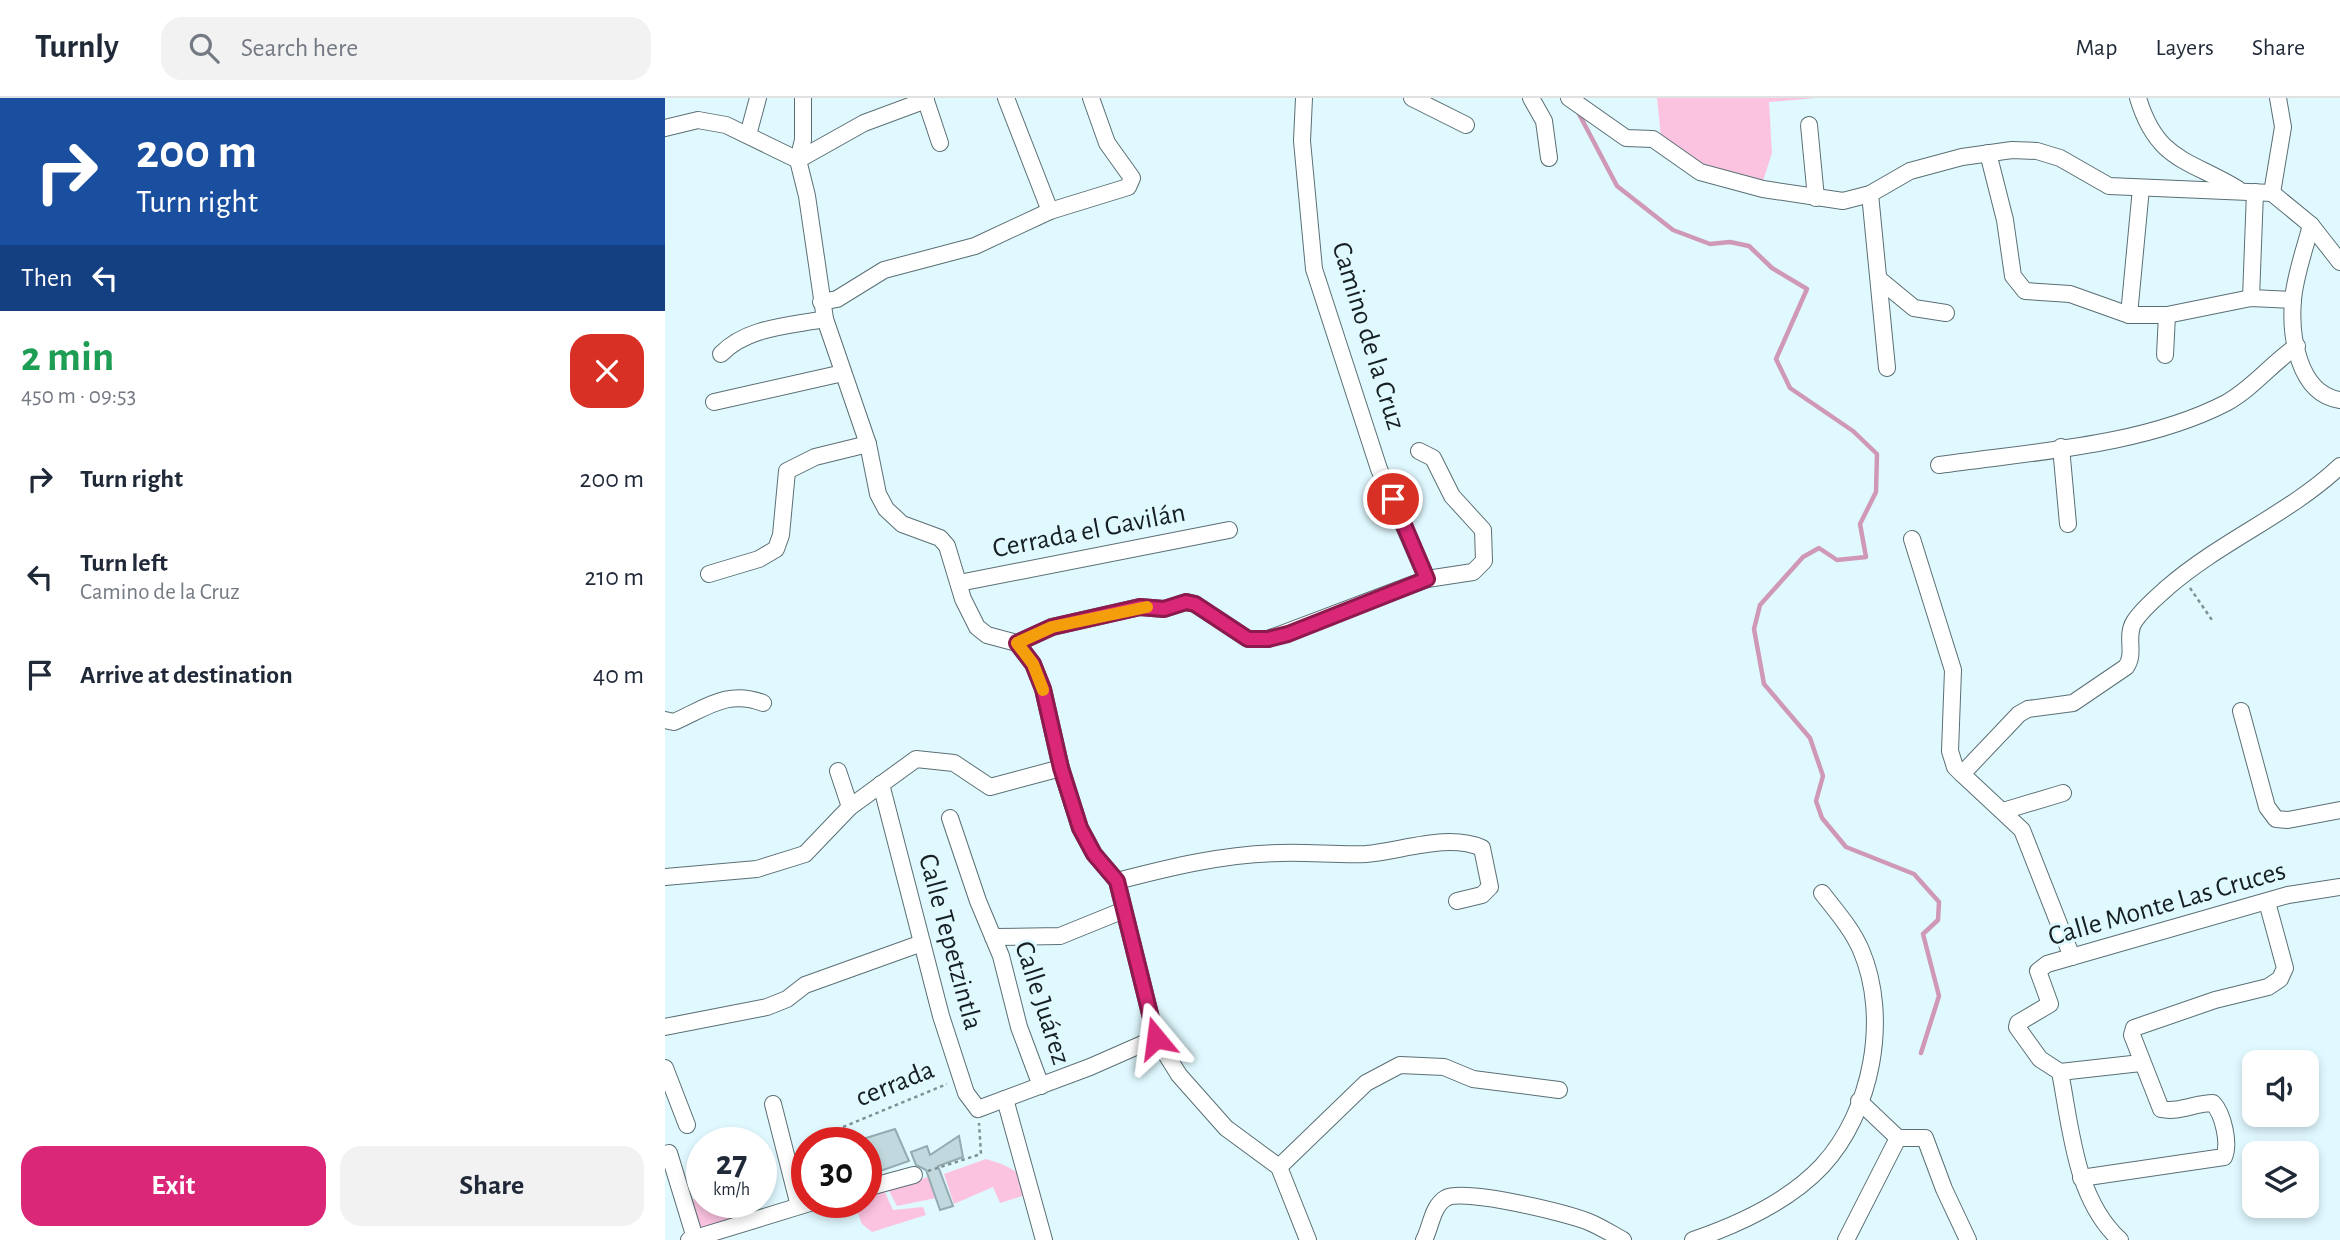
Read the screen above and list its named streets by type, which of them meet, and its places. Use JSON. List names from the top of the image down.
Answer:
{
  "streets": {
    "street": [
      "Camino de la Cruz",
      "Cerrada el Gavilán",
      "Calle Monte Las Cruces",
      "Calle Tepetzintla",
      "Calle Juárez"
    ],
    "path": ["cerrada"]
  },
  "crossings": [
    ["Calle Tepetzintla", "cerrada"]
  ],
  "page": {
    "header": "Turnly",
    "search": "Search here",
    "nav": ["Map", "Layers", "Share"],
    "turn": ["200 m", "Turn right"],
    "then": "Then",
    "heading": ["2 min", "450 m · 09:53"],
    "list": [
      {
        "name": "Turn right",
        "value": "200 m"
      },
      {
        "name": "Turn left",
        "note": "Camino de la Cruz",
        "value": "210 m"
      },
      {
        "name": "Arrive at destination",
        "value": "40 m"
      }
    ],
    "speed": "27 km/h",
    "limit": "30",
    "buttons": ["Exit", "Share"]
  }
}
